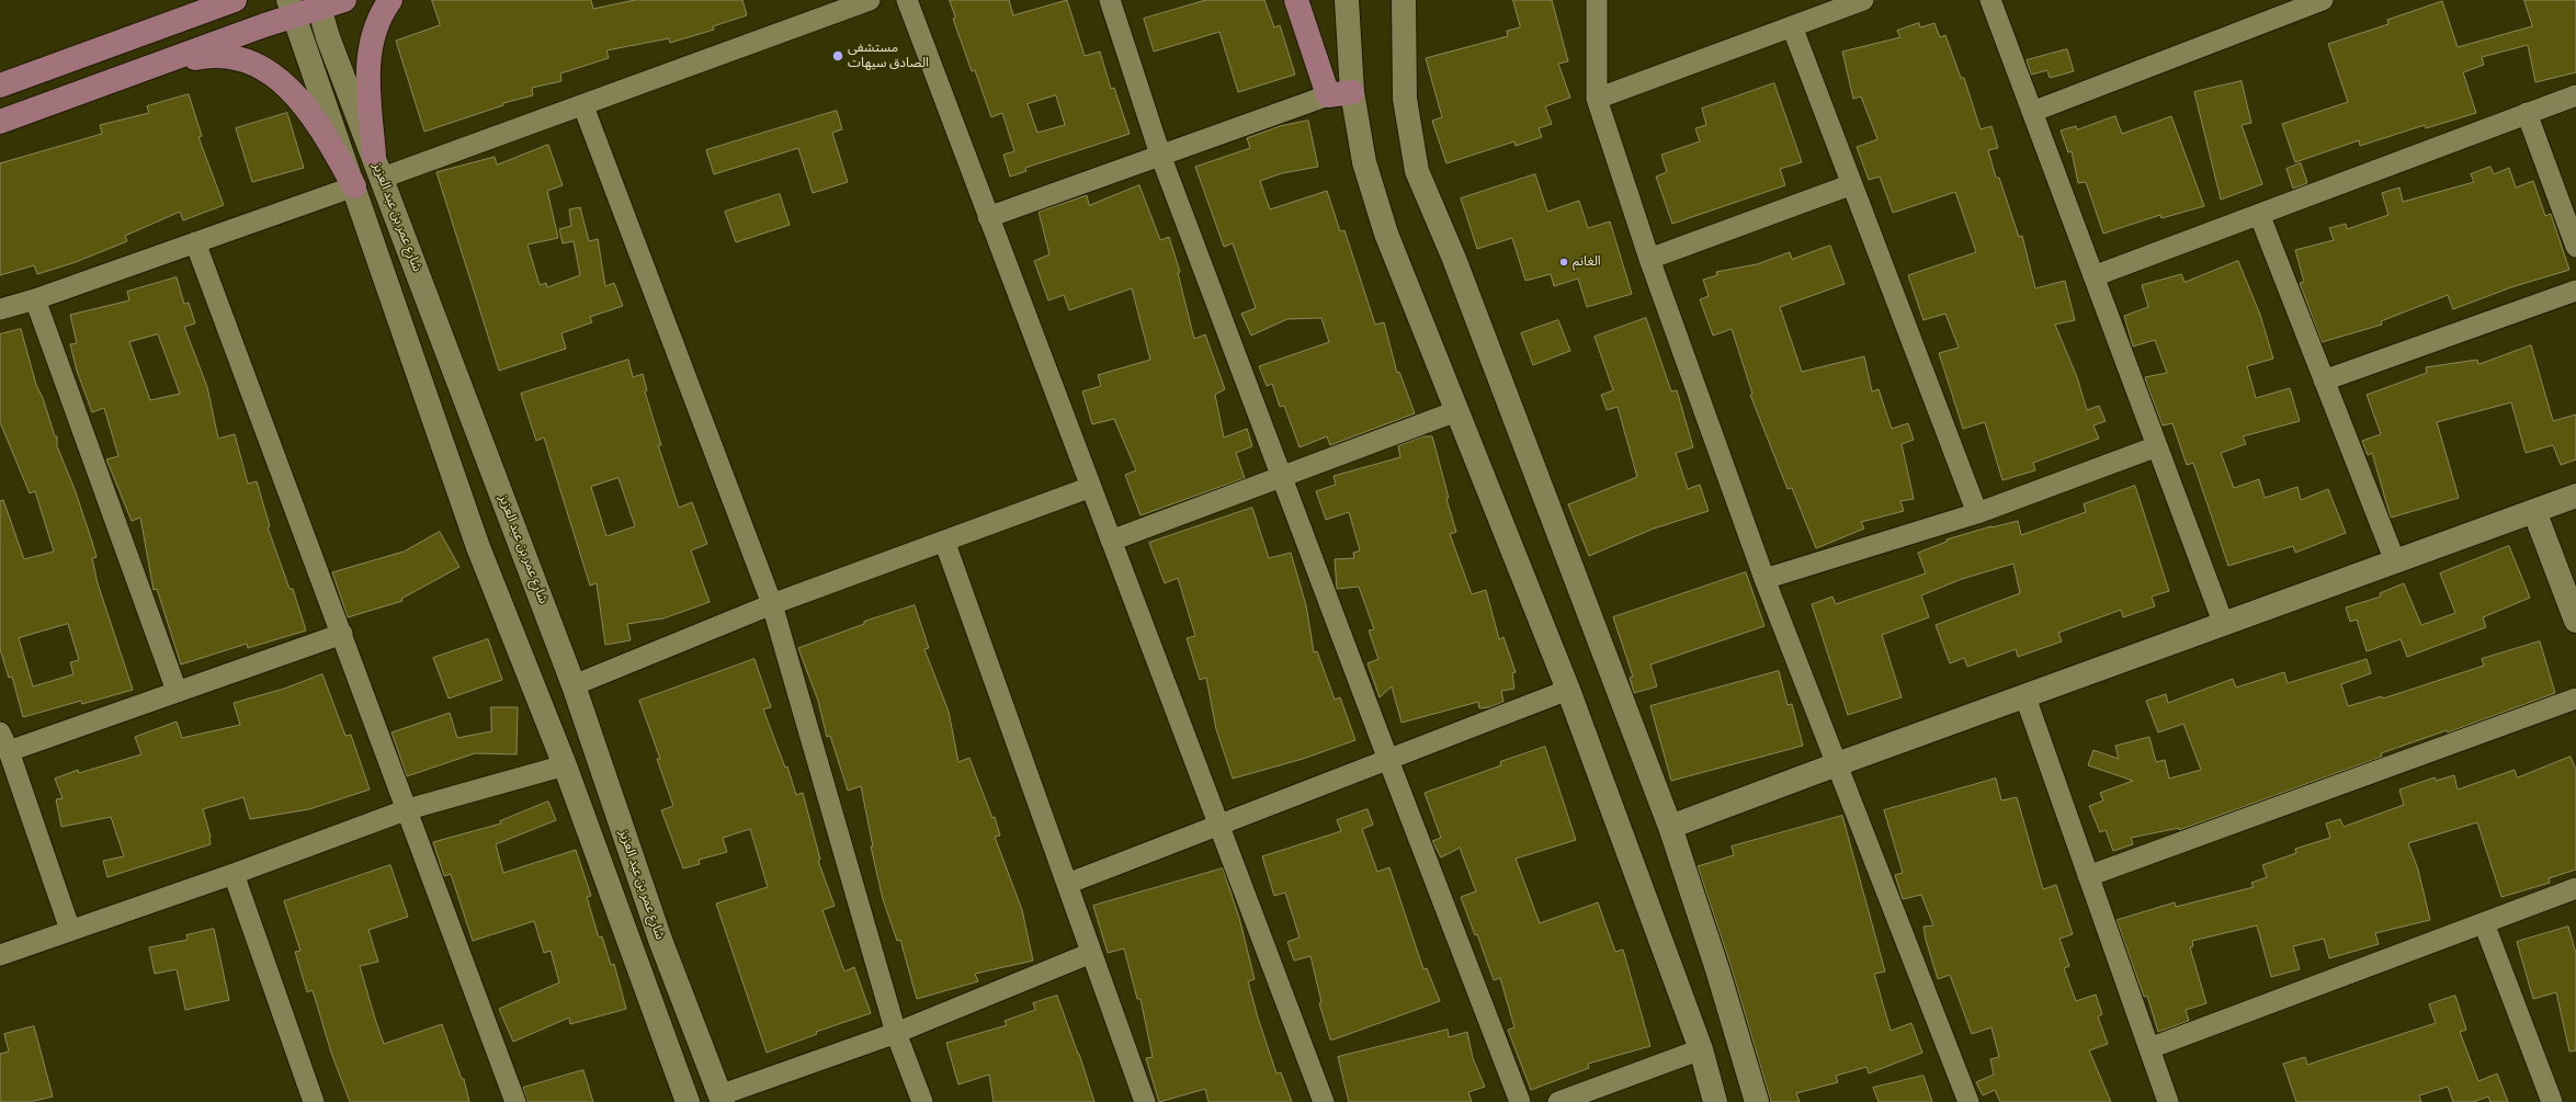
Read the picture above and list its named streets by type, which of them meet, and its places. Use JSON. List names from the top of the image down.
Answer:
{
  "streets": {
    "street": ["شارع عمر بن عبد العزيز"]
  },
  "places": ["مستشفى الصادق سيهات", "الغانم"]
}
